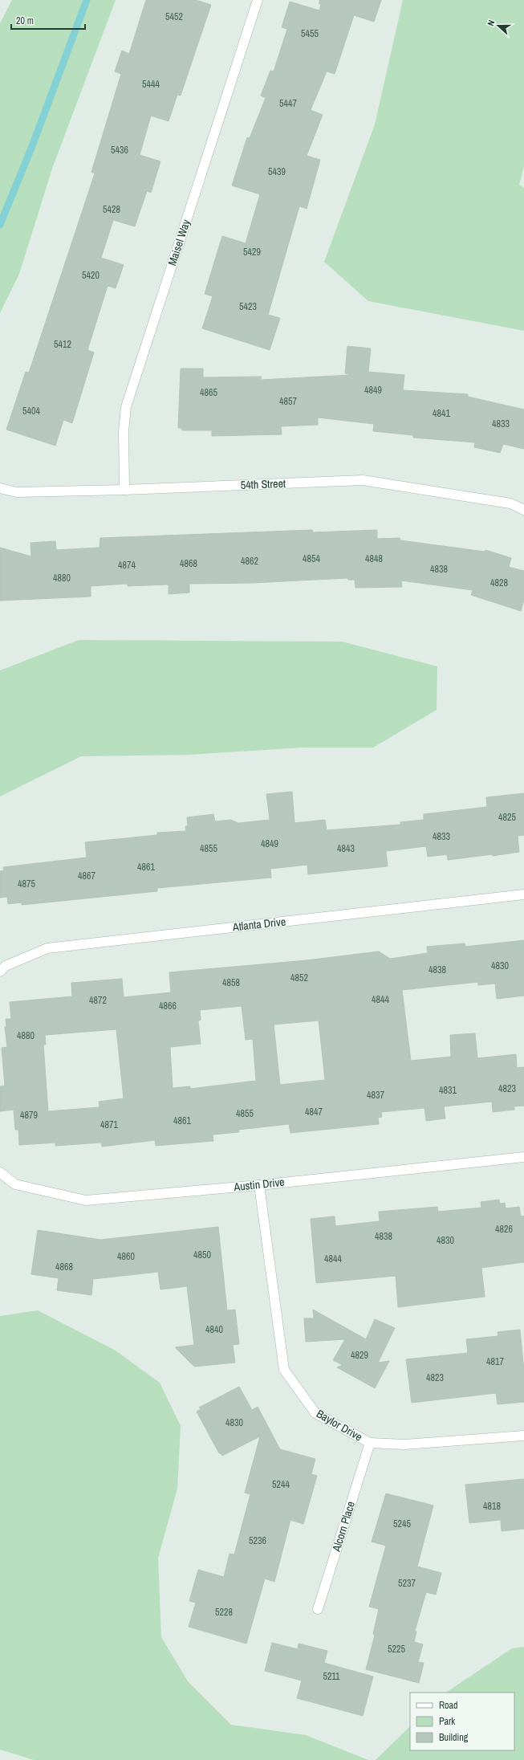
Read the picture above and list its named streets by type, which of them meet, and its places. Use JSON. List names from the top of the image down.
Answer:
{
  "streets": {
    "street": [
      "Maisel Way",
      "54th Street",
      "Atlanta Drive",
      "Austin Drive",
      "Baylor Drive",
      "Alcorn Place"
    ]
  },
  "crossings": [
    ["Maisel Way", "54th Street"],
    ["Austin Drive", "Baylor Drive"],
    ["Baylor Drive", "Alcorn Place"]
  ],
  "house_numbers": [
    "5452",
    "5455",
    "5444",
    "5447",
    "5436",
    "5439",
    "5428",
    "5429",
    "5420",
    "5423",
    "5412",
    "4849",
    "4865",
    "4857",
    "5404",
    "4841",
    "4833",
    "4854",
    "4848",
    "4862",
    "4868",
    "4874",
    "4838",
    "4880",
    "4828",
    "4825",
    "4833",
    "4849",
    "4855",
    "4843",
    "4861",
    "4867",
    "4875",
    "4830",
    "4838",
    "4852",
    "4858",
    "4844",
    "4872",
    "4866",
    "4880",
    "4823",
    "4831",
    "4837",
    "4847",
    "4855",
    "4879",
    "4861",
    "4871",
    "4826",
    "4838",
    "4830",
    "4850",
    "4860",
    "4844",
    "4868",
    "4840",
    "4829",
    "4817",
    "4823",
    "4830",
    "5244",
    "4818",
    "5245",
    "5236",
    "5237",
    "5228",
    "5225",
    "5211"
  ],
  "legend": ["Road", "Park", "Building"],
  "scale_bar": "20 m",
  "north": "left"
}
